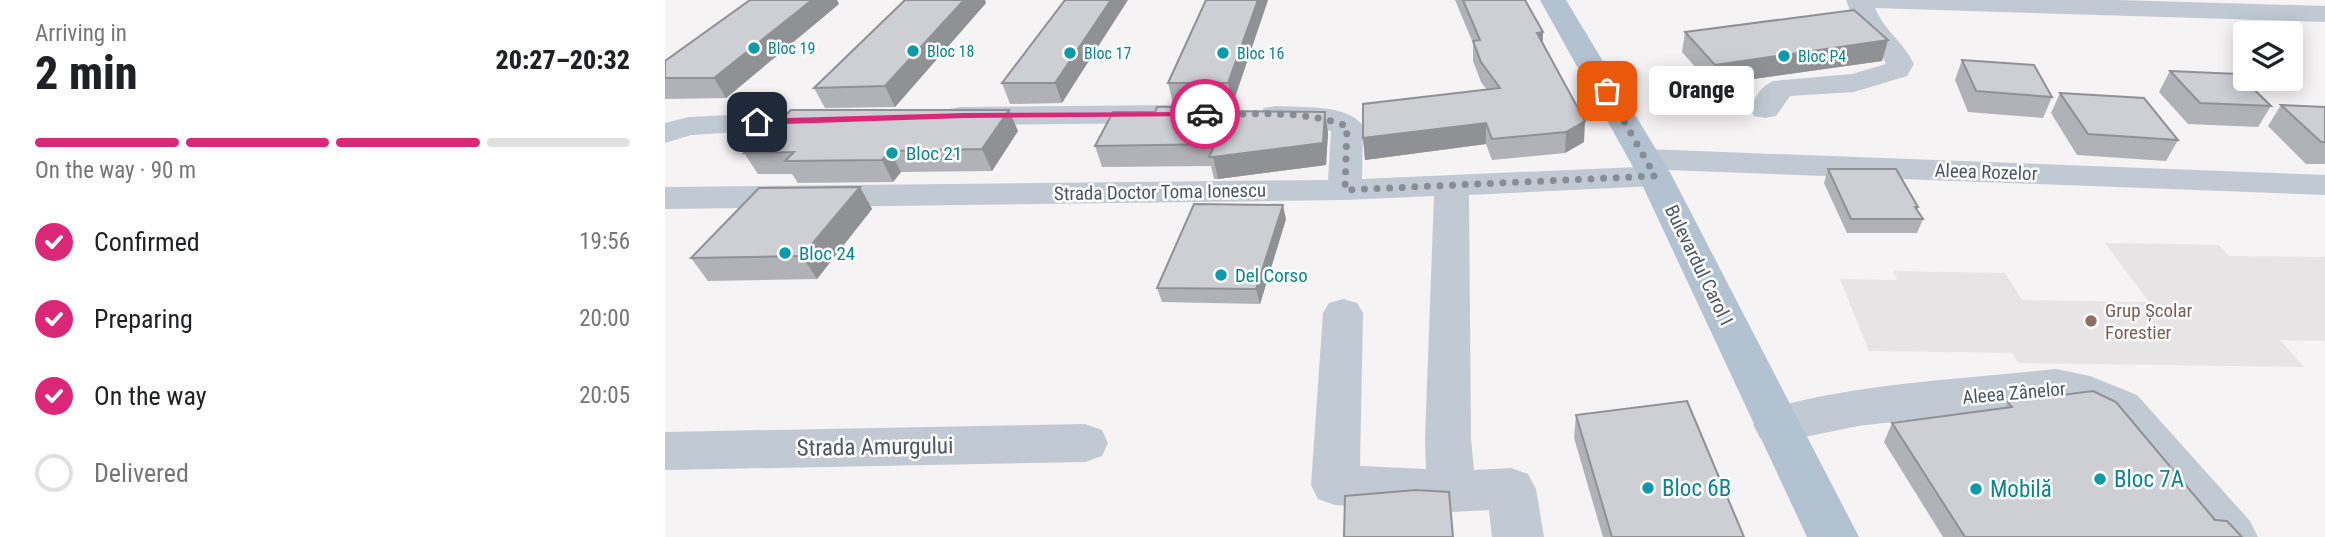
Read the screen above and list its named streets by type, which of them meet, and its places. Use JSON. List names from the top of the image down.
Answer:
{
  "streets": {
    "main road": ["Bulevardul Carol I"],
    "street": [
      "Aleea Rozelor",
      "Strada Doctor Toma Ionescu",
      "Aleea Zânelor",
      "Strada Amurgului"
    ]
  },
  "crossings": [
    ["Aleea Rozelor", "Strada Doctor Toma Ionescu"],
    ["Aleea Rozelor", "Bulevardul Carol I"],
    ["Strada Doctor Toma Ionescu", "Bulevardul Carol I"],
    ["Bulevardul Carol I", "Aleea Zânelor"]
  ],
  "places": [
    "Bloc 19",
    "Bloc 18",
    "Bloc 17",
    "Bloc 16",
    "Bloc P4",
    "Orange",
    "Bloc 21",
    "Bloc 24",
    "Del Corso",
    "Grup Școlar Forestier",
    "Bloc 7A",
    "Bloc 6B",
    "Mobilă"
  ],
  "page": {
    "heading": ["2 min", "Arriving in", "20:27–20:32"],
    "bubble": "Orange",
    "bar": "On the way · 90 m",
    "list": [
      ["Confirmed", "19:56"],
      ["Preparing", "20:00"],
      ["On the way", "20:05"],
      "Delivered"
    ]
  }
}
